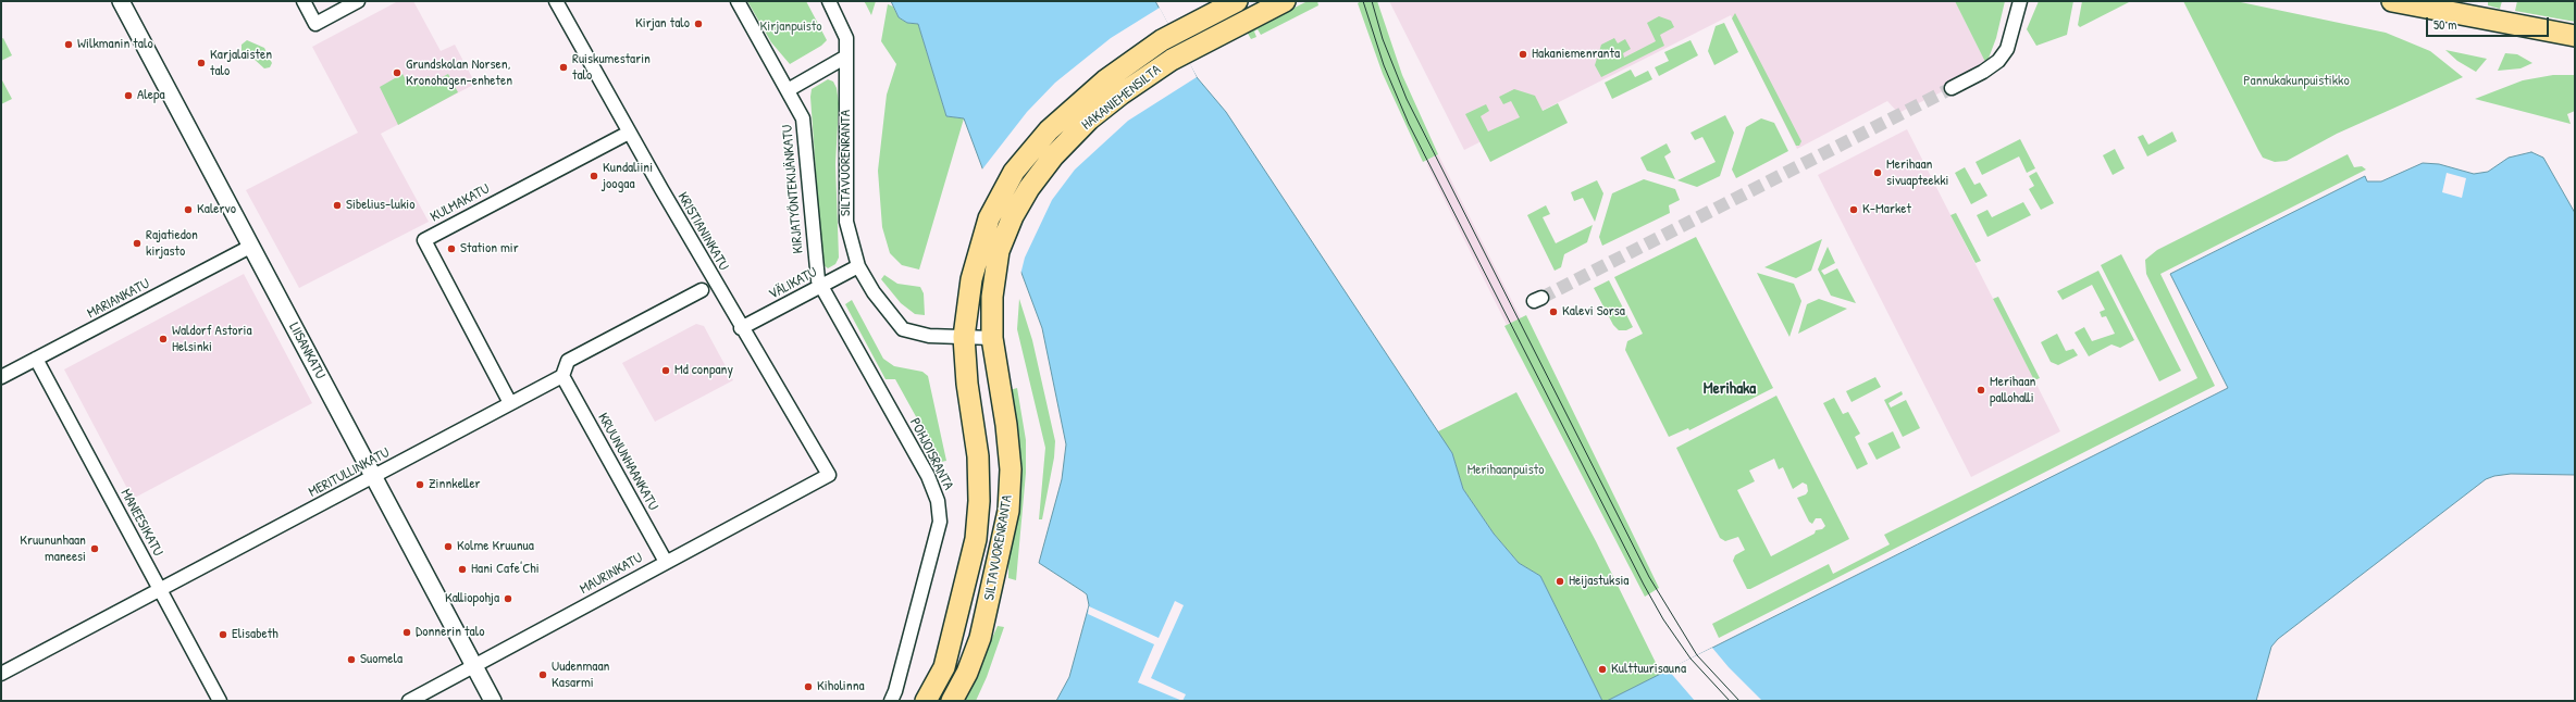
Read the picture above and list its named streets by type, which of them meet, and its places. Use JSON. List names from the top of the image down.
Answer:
{
  "streets": {
    "main road": ["HAKANIEMENSILTA", "SILTAVUORENRANTA"],
    "street": [
      "KIRJATYÖNTEKIJÄNKATU",
      "KULMAKATU",
      "KRISTIANINKATU",
      "VÄLIKATU",
      "MARIANKATU",
      "LIISANKATU",
      "POHJOISRANTA",
      "KRUUNUNHAANKATU",
      "MERITULLINKATU",
      "MANEESIKATU",
      "MAURINKATU"
    ]
  },
  "crossings": [
    ["HAKANIEMENSILTA", "SILTAVUORENRANTA"],
    ["SILTAVUORENRANTA", "VÄLIKATU"],
    ["KIRJATYÖNTEKIJÄNKATU", "VÄLIKATU"],
    ["KIRJATYÖNTEKIJÄNKATU", "POHJOISRANTA"],
    ["KULMAKATU", "KRISTIANINKATU"],
    ["KULMAKATU", "MERITULLINKATU"],
    ["KRISTIANINKATU", "VÄLIKATU"],
    ["KRISTIANINKATU", "MAURINKATU"],
    ["VÄLIKATU", "POHJOISRANTA"],
    ["MARIANKATU", "LIISANKATU"],
    ["MARIANKATU", "MANEESIKATU"],
    ["LIISANKATU", "MERITULLINKATU"],
    ["LIISANKATU", "MAURINKATU"],
    ["KRUUNUNHAANKATU", "MERITULLINKATU"],
    ["KRUUNUNHAANKATU", "MAURINKATU"],
    ["MERITULLINKATU", "MANEESIKATU"]
  ],
  "districts": ["Merihaka"],
  "parks": ["Kirjanpuisto", "Pannukakunpuistikko", "Merihaanpuisto"],
  "places": [
    "Kirjan talo",
    "Wilkmanin talo",
    "Hakaniemenranta",
    "Karjalaisten talo",
    "Ruiskumestarin talo",
    "Grundskolan Norsen, Kronohagen-enheten",
    "Alepa",
    "Merihaan sivuapteekki",
    "Kundaliini joogaa",
    "Sibelius-lukio",
    "Kalervo",
    "K-Market",
    "Rajatiedon kirjasto",
    "Station mir",
    "Kalevi Sorsa",
    "Waldorf Astoria Helsinki",
    "Md conpany",
    "Merihaan pallohalli",
    "Zinnkeller",
    "Kolme Kruunua",
    "Kruununhaan maneesi",
    "Hani Cafe'Chi",
    "Heijastuksia",
    "Kalliopohja",
    "Donnerin talo",
    "Elisabeth",
    "Suomela",
    "Kulttuurisauna",
    "Uudenmaan Kasarmi",
    "Kiholinna"
  ],
  "scale_bar": "50 m"
}
